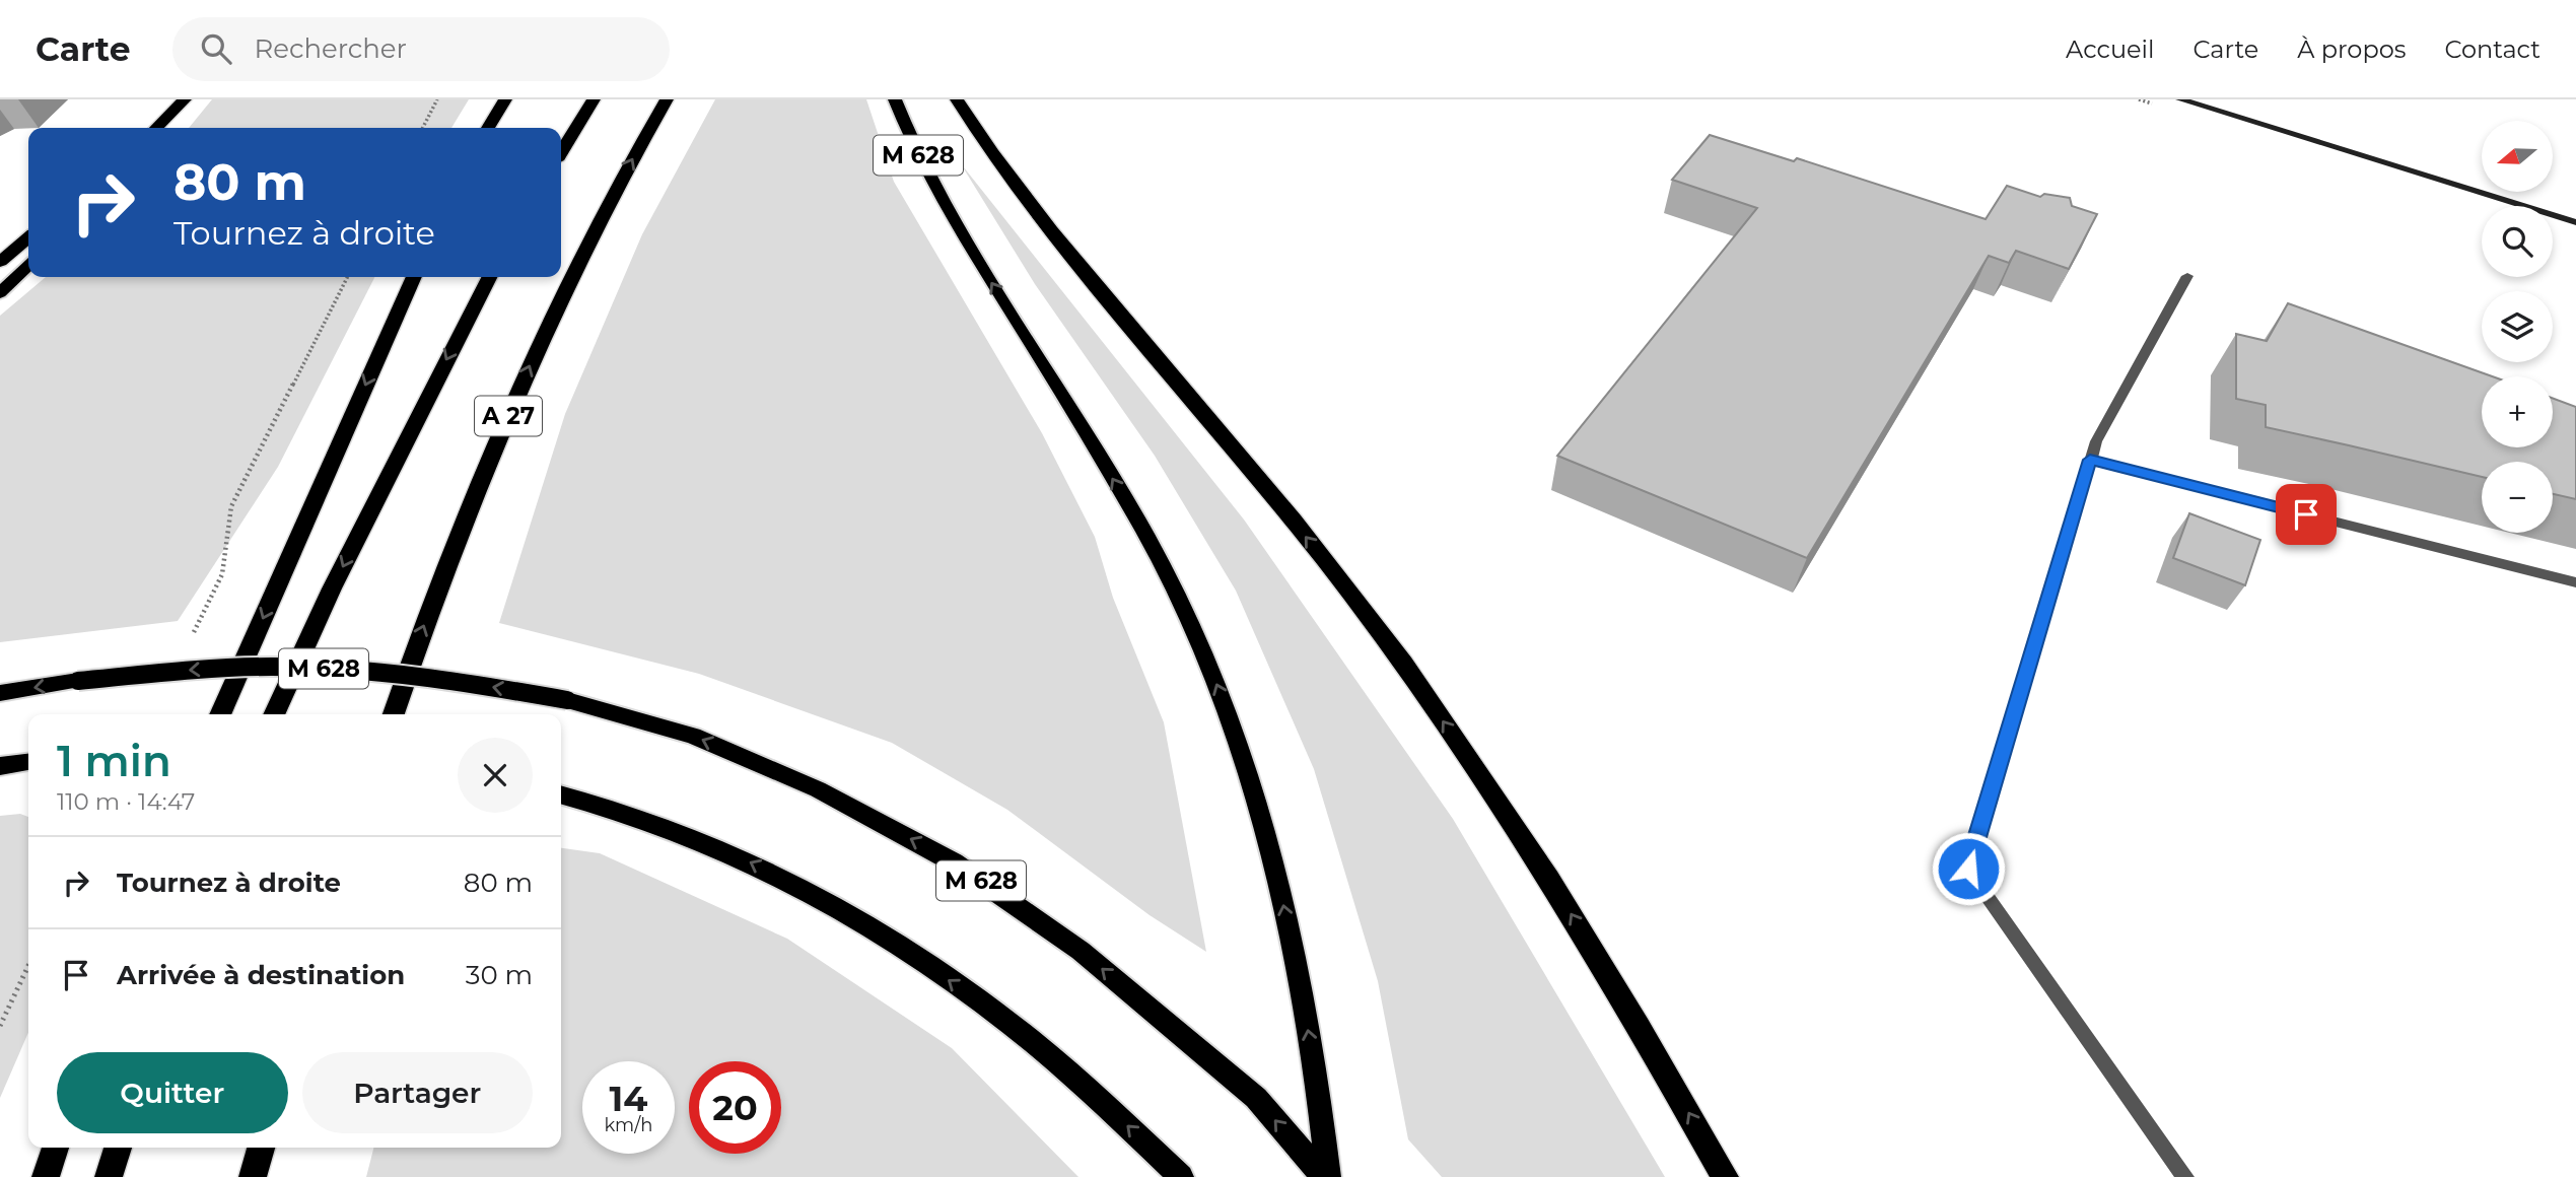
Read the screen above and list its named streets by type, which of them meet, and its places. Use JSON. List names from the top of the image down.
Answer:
{
  "streets": {
    "highway": ["M 628", "A 27"]
  },
  "north": "left",
  "page": {
    "header": "Carte",
    "search": "Rechercher",
    "nav": [
      "Accueil",
      "Carte",
      "À propos",
      "Contact"
    ],
    "map_buttons": ["+", "−"],
    "turn": ["80 m", "Tournez à droite"],
    "heading": ["1 min", "110 m · 14:47"],
    "list": [
      {
        "name": "Tournez à droite",
        "value": "80 m"
      },
      {
        "name": "Arrivée à destination",
        "value": "30 m"
      }
    ],
    "buttons": ["Quitter", "Partager"],
    "speed": "14 km/h",
    "limit": "20"
  }
}
